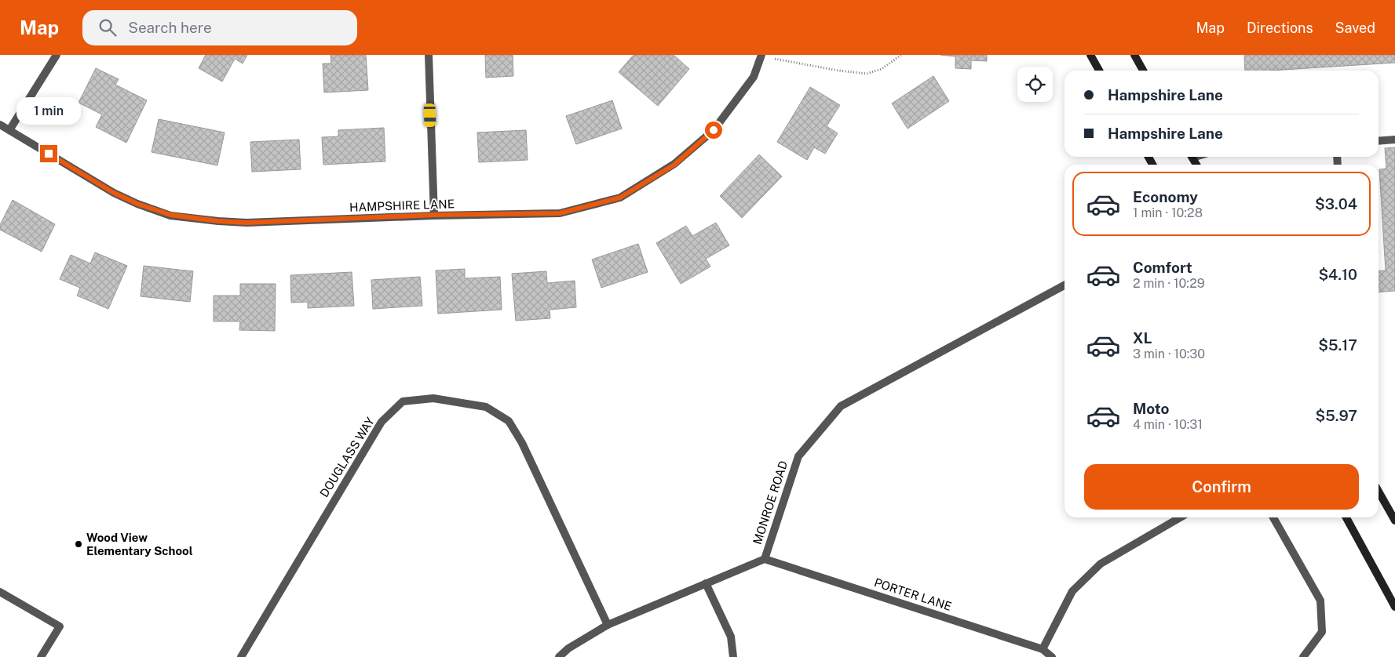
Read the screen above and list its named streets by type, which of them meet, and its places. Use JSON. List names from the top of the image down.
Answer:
{
  "streets": {
    "street": [
      "HAMPSHIRE LANE",
      "DOUGLASS WAY",
      "MONROE ROAD",
      "PORTER LANE"
    ]
  },
  "crossings": [
    ["DOUGLASS WAY", "MONROE ROAD"],
    ["MONROE ROAD", "PORTER LANE"]
  ],
  "places": ["Wood View Elementary School"],
  "page": {
    "header": "Map",
    "search": "Search here",
    "nav": ["Map", "Directions", "Saved"],
    "banner": ["Hampshire Lane", "Hampshire Lane"],
    "bubble": "1 min",
    "list": [
      {
        "name": "Economy",
        "note": "1 min · 10:28",
        "value": "$3.04"
      },
      {
        "name": "Comfort",
        "note": "2 min · 10:29",
        "value": "$4.10"
      },
      {
        "name": "XL",
        "note": "3 min · 10:30",
        "value": "$5.17"
      },
      {
        "name": "Moto",
        "note": "4 min · 10:31",
        "value": "$5.97"
      }
    ],
    "buttons": "Confirm"
  }
}
